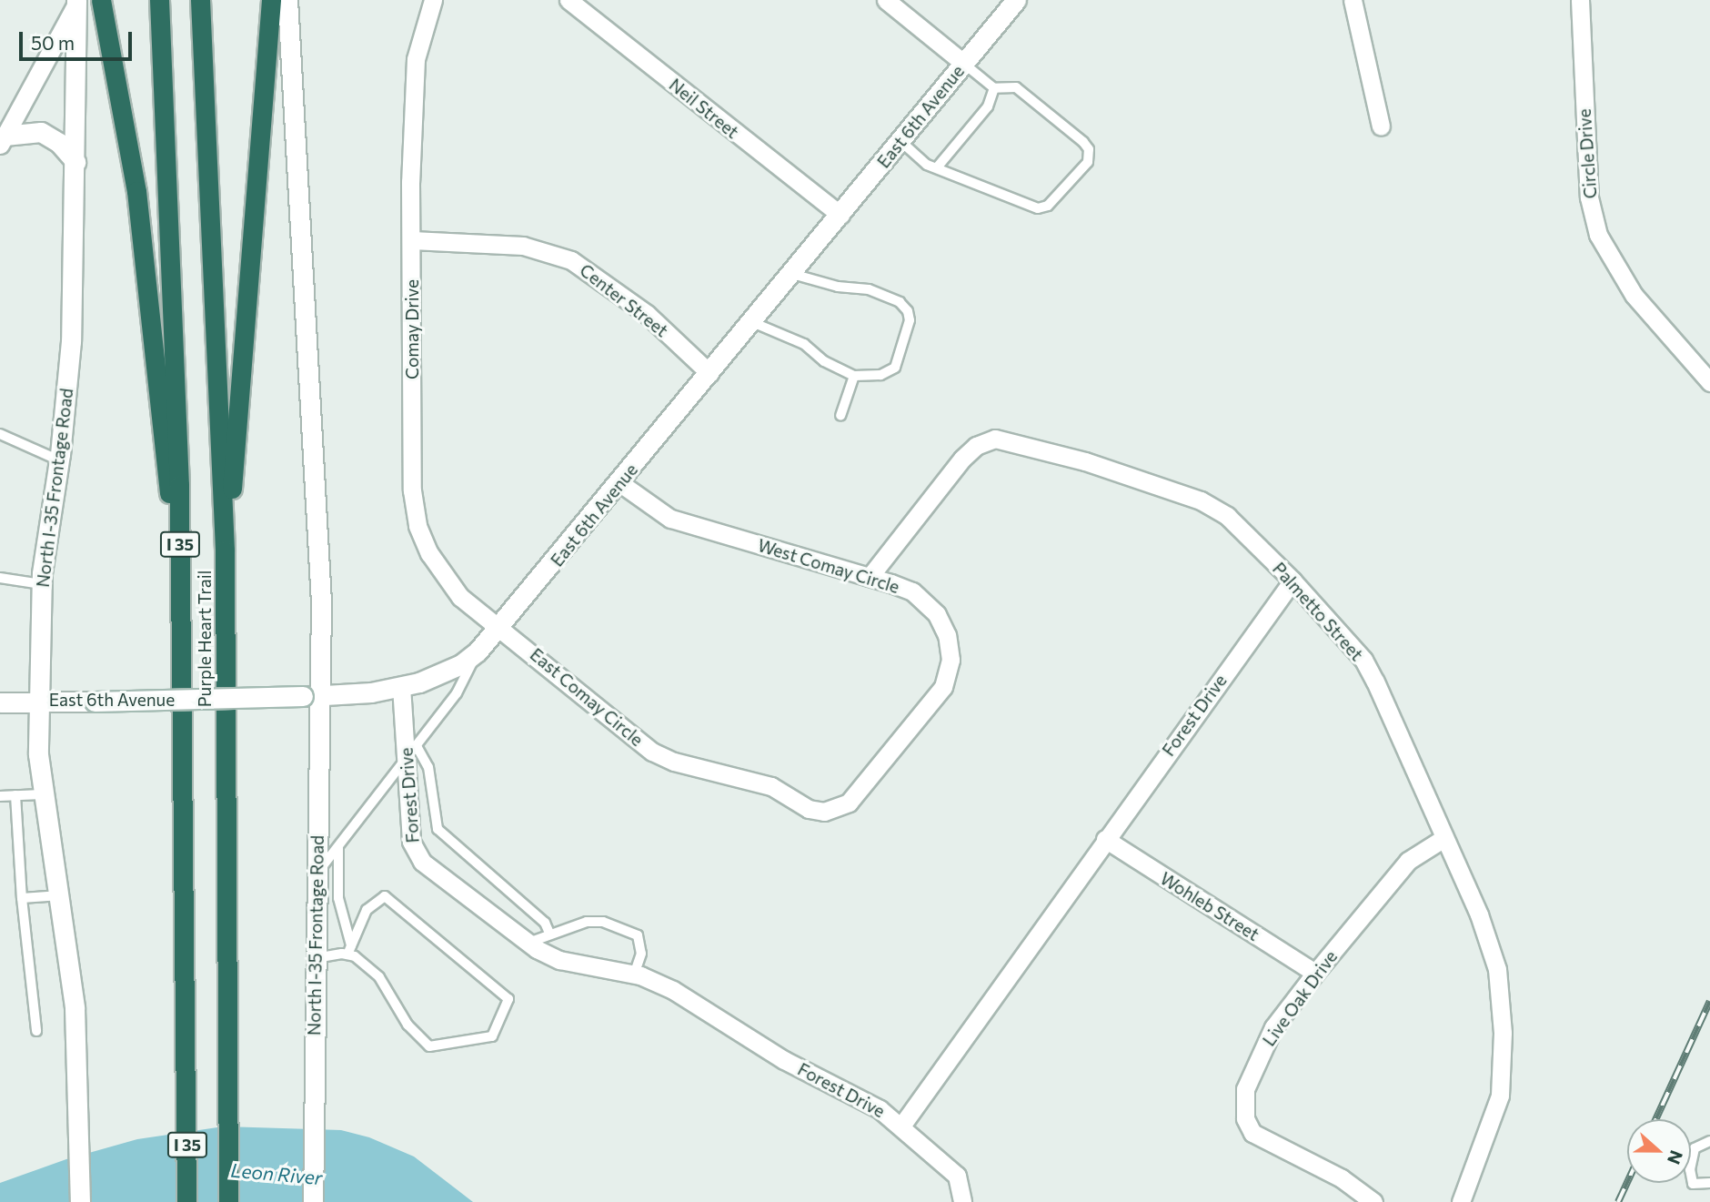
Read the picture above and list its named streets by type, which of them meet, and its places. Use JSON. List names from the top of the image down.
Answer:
{
  "streets": {
    "highway": ["I 35", "Purple Heart Trail"],
    "main road": ["East 6th Avenue", "North I-35 Frontage Road"],
    "street": [
      "Neil Street",
      "Circle Drive",
      "Center Street",
      "Comay Drive",
      "West Comay Circle",
      "Palmetto Street",
      "East Comay Circle",
      "Forest Drive",
      "Wohleb Street",
      "Live Oak Drive"
    ]
  },
  "crossings": [
    ["Neil Street", "East 6th Avenue"],
    ["East 6th Avenue", "Center Street"],
    ["East 6th Avenue", "Comay Drive"],
    ["East 6th Avenue", "North I-35 Frontage Road"],
    ["East 6th Avenue", "West Comay Circle"],
    ["East 6th Avenue", "East Comay Circle"],
    ["East 6th Avenue", "Forest Drive"],
    ["Center Street", "Comay Drive"],
    ["Comay Drive", "East Comay Circle"],
    ["West Comay Circle", "Palmetto Street"],
    ["West Comay Circle", "East Comay Circle"],
    ["Palmetto Street", "Forest Drive"],
    ["Palmetto Street", "Live Oak Drive"],
    ["Forest Drive", "Wohleb Street"],
    ["Wohleb Street", "Live Oak Drive"]
  ],
  "water": ["Leon River"],
  "scale_bar": "50 m",
  "north": "right"
}
